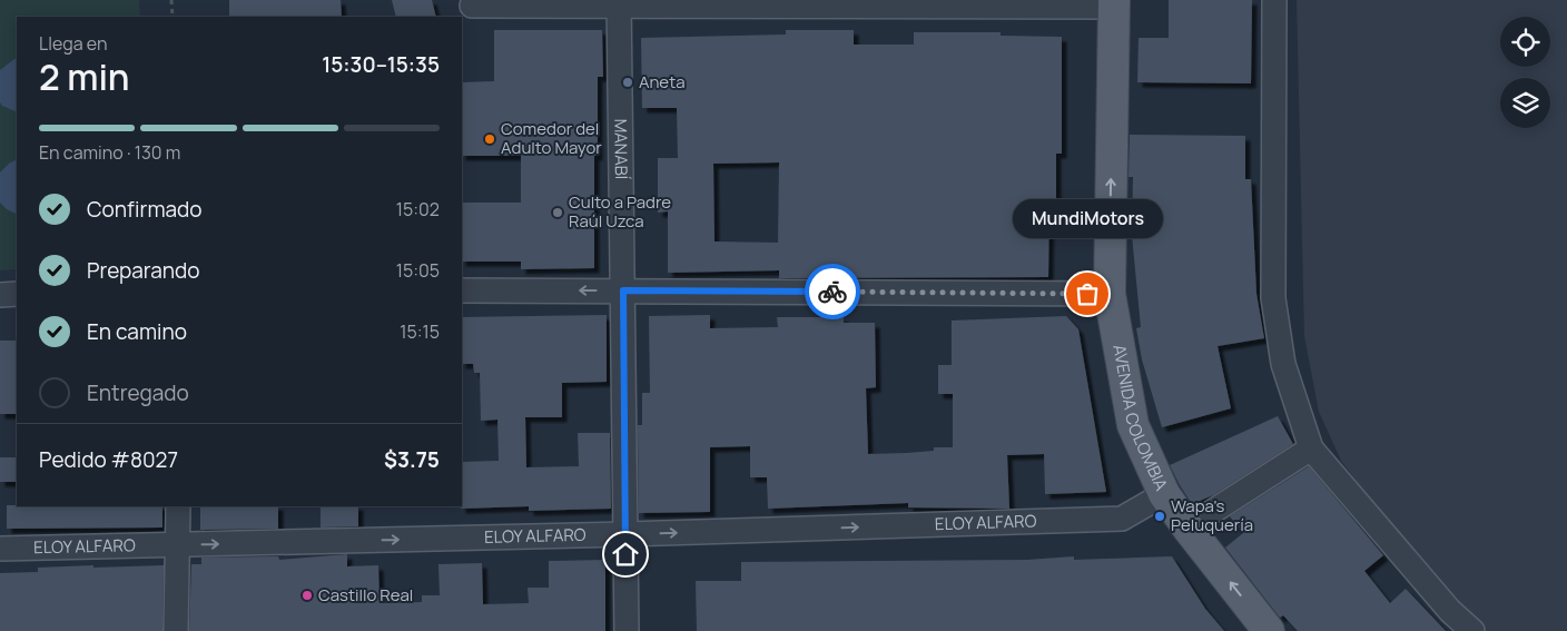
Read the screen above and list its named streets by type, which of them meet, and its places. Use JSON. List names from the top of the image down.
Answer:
{
  "streets": {
    "main road": ["AVENIDA COLOMBIA"],
    "street": ["MANABÍ", "ELOY ALFARO"]
  },
  "crossings": [
    ["MANABÍ", "ELOY ALFARO"],
    ["AVENIDA COLOMBIA", "ELOY ALFARO"]
  ],
  "one_way": ["AVENIDA COLOMBIA", "ELOY ALFARO"],
  "places": [
    "Aneta",
    "Comedor del Adulto Mayor",
    "Culto a Padre Raúl Uzca",
    "MundiMotors",
    "Wapa's Peluquería",
    "Castillo Real"
  ],
  "page": {
    "heading": ["2 min", "Llega en", "15:30–15:35"],
    "panel": ["Pedido #8027", "$3.75"],
    "bar": "En camino · 130 m",
    "list": [
      ["Confirmado", "15:02"],
      ["Preparando", "15:05"],
      ["En camino", "15:15"],
      "Entregado"
    ],
    "bubble": "MundiMotors"
  }
}
